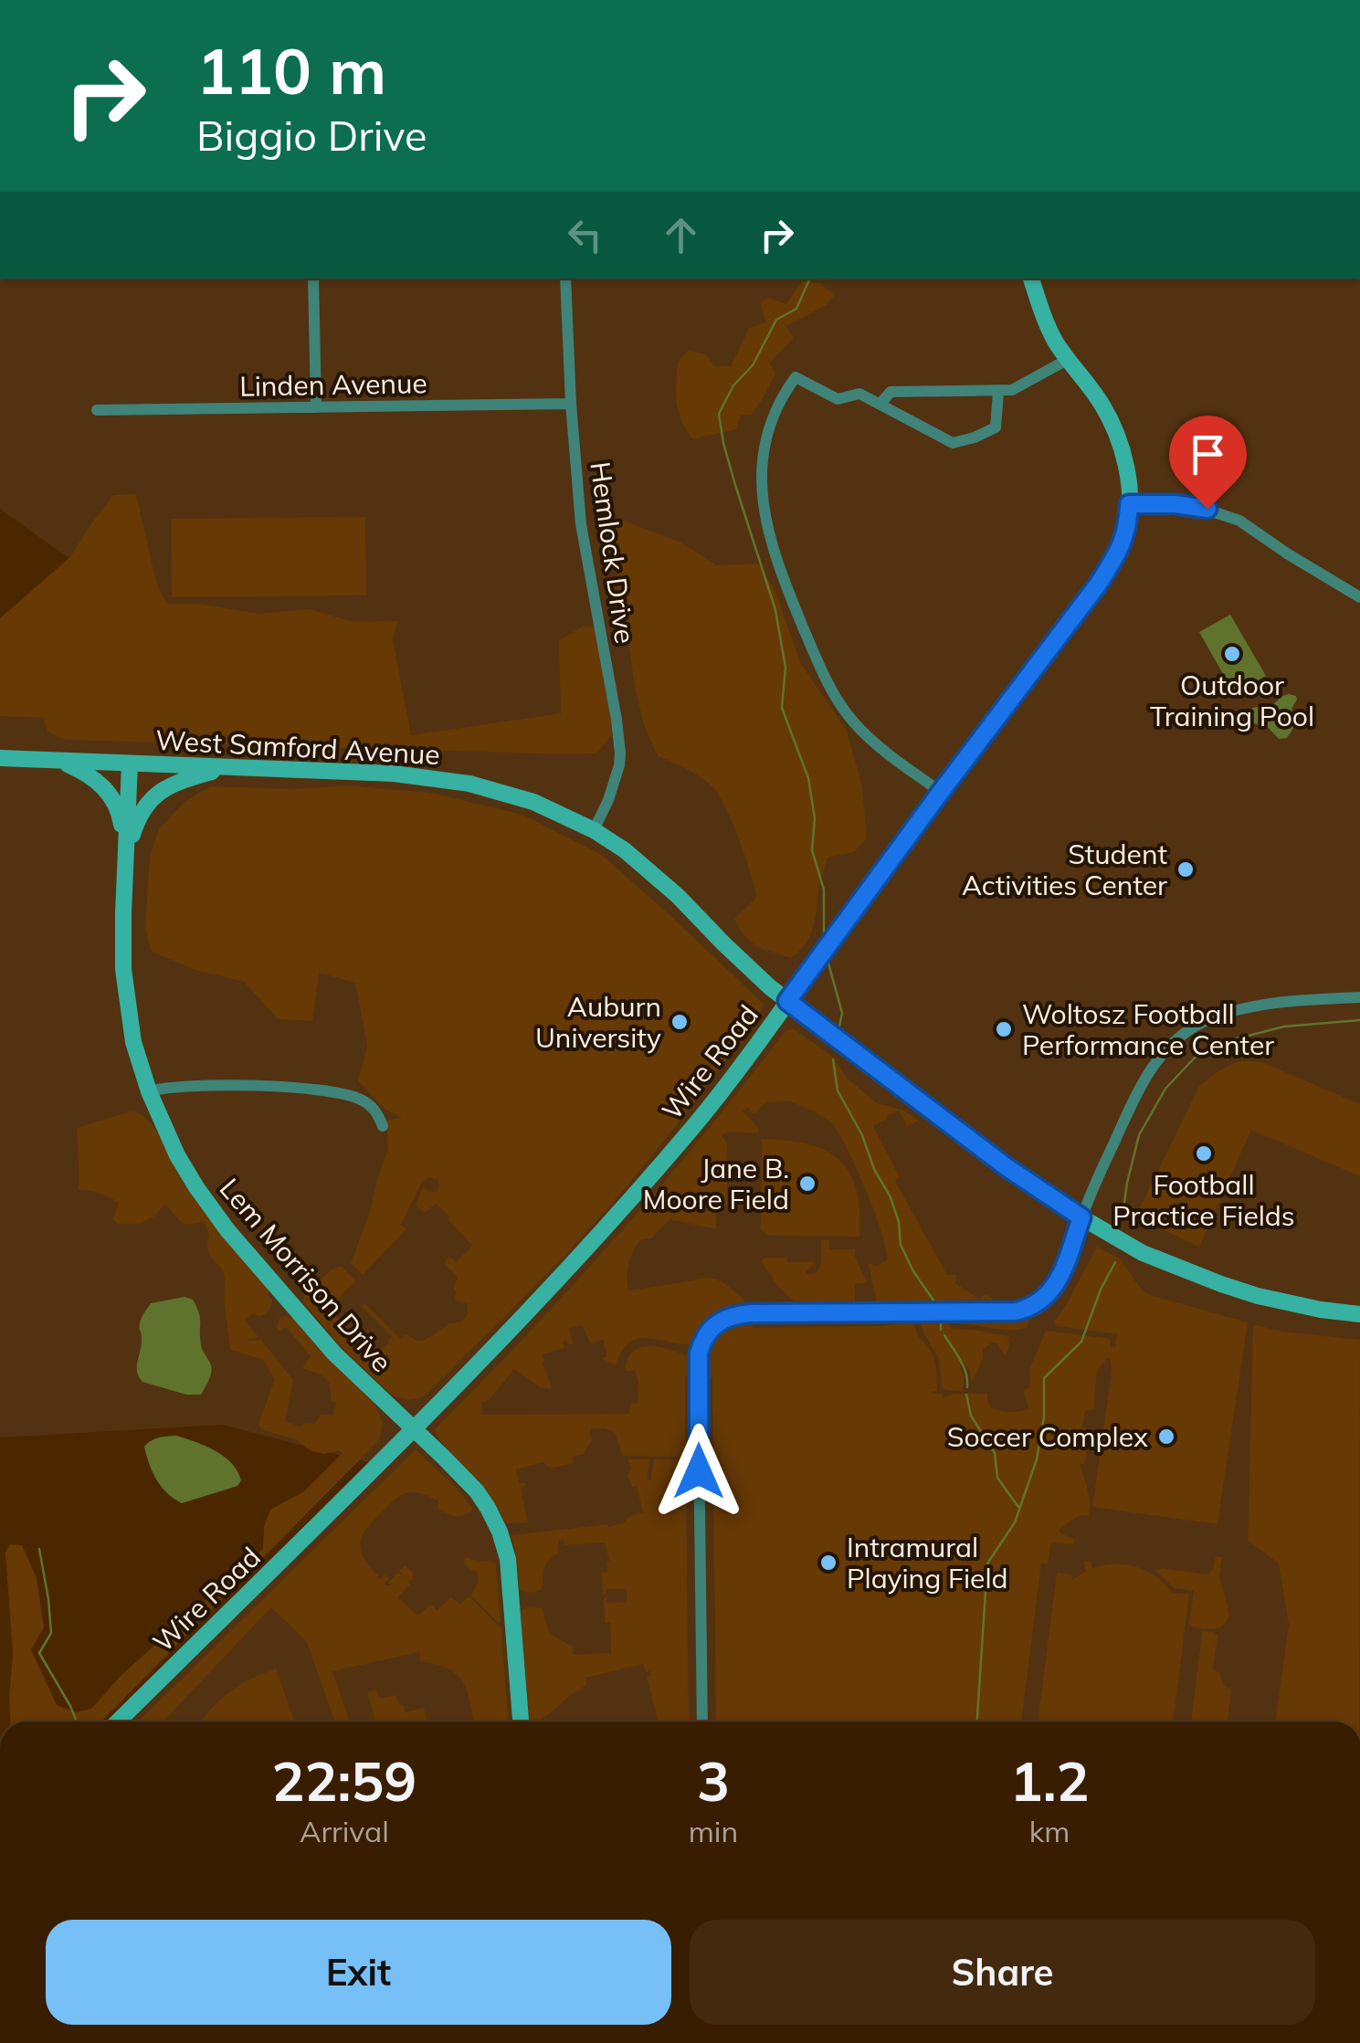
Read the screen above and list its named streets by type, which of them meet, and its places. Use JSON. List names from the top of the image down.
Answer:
{
  "streets": {
    "street": [
      "Linden Avenue",
      "Hemlock Drive",
      "West Samford Avenue",
      "Wire Road",
      "Lem Morrison Drive"
    ]
  },
  "crossings": [
    ["Linden Avenue", "Hemlock Drive"],
    ["Hemlock Drive", "West Samford Avenue"],
    ["West Samford Avenue", "Wire Road"],
    ["West Samford Avenue", "Lem Morrison Drive"],
    ["Wire Road", "Lem Morrison Drive"]
  ],
  "places": [
    "Outdoor Training Pool",
    "Student Activities Center",
    "Auburn University",
    "Woltosz Football Performance Center",
    "Football Practice Fields",
    "Jane B. Moore Field",
    "Soccer Complex",
    "Intramural Playing Field"
  ],
  "page": {
    "turn": ["110 m", "Biggio Drive"],
    "eta": [
      "22:59",
      "Arrival",
      "3",
      "min",
      "1.2",
      "km"
    ],
    "buttons": ["Exit", "Share"]
  }
}
